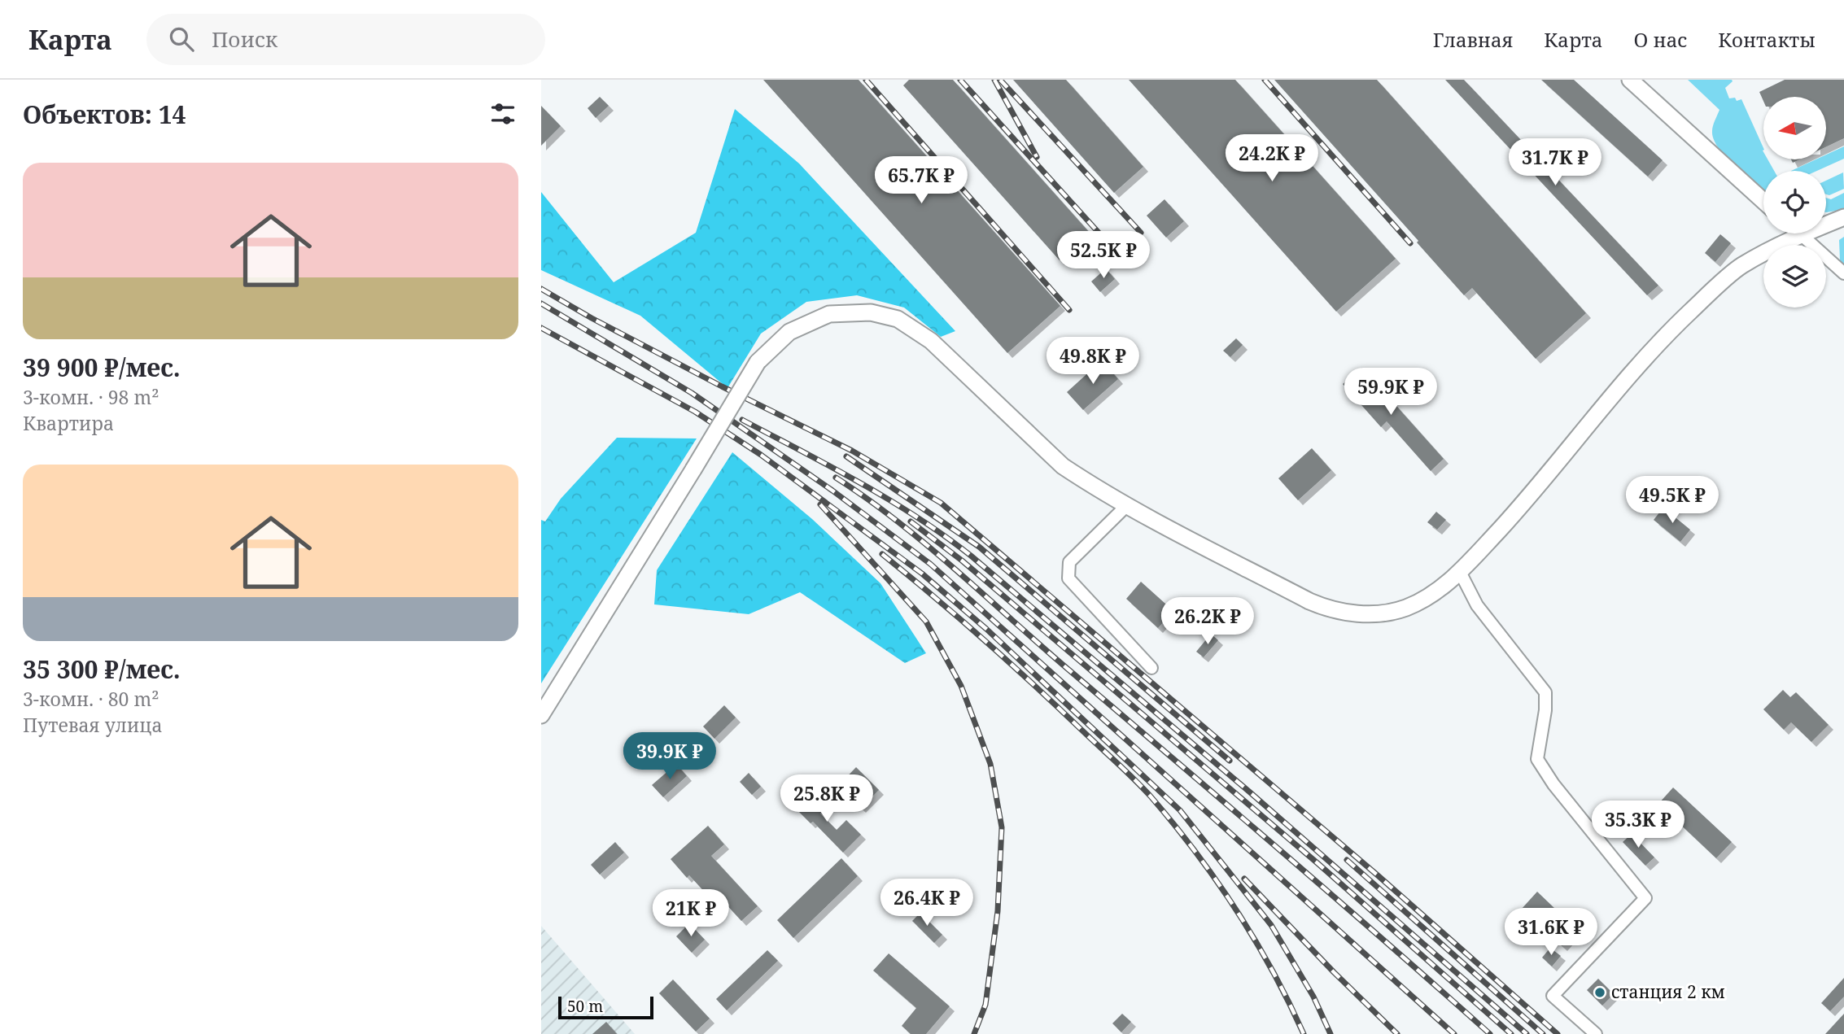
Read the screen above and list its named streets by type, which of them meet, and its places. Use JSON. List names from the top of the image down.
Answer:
{
  "places": ["станция 2 км"],
  "scale_bar": "50 m",
  "north": "left",
  "page": {
    "header": "Карта",
    "search": "Поиск",
    "nav": [
      "Главная",
      "Карта",
      "О нас",
      "Контакты"
    ],
    "heading": "Объектов: 14",
    "price": [
      "24.2K ₽",
      "31.7K ₽",
      "65.7K ₽",
      "52.5K ₽",
      "49.8K ₽",
      "59.9K ₽",
      "49.5K ₽",
      "26.2K ₽",
      "39.9K ₽",
      "25.8K ₽",
      "35.3K ₽",
      "26.4K ₽",
      "21K ₽",
      "31.6K ₽"
    ],
    "list": [
      {
        "name": "39 900 ₽/мес.",
        "note": "3-комн. · 98 m² · Квартира"
      },
      {
        "name": "35 300 ₽/мес.",
        "note": "3-комн. · 80 m² · Путевая улица"
      }
    ],
    "scale": "50 m"
  }
}
